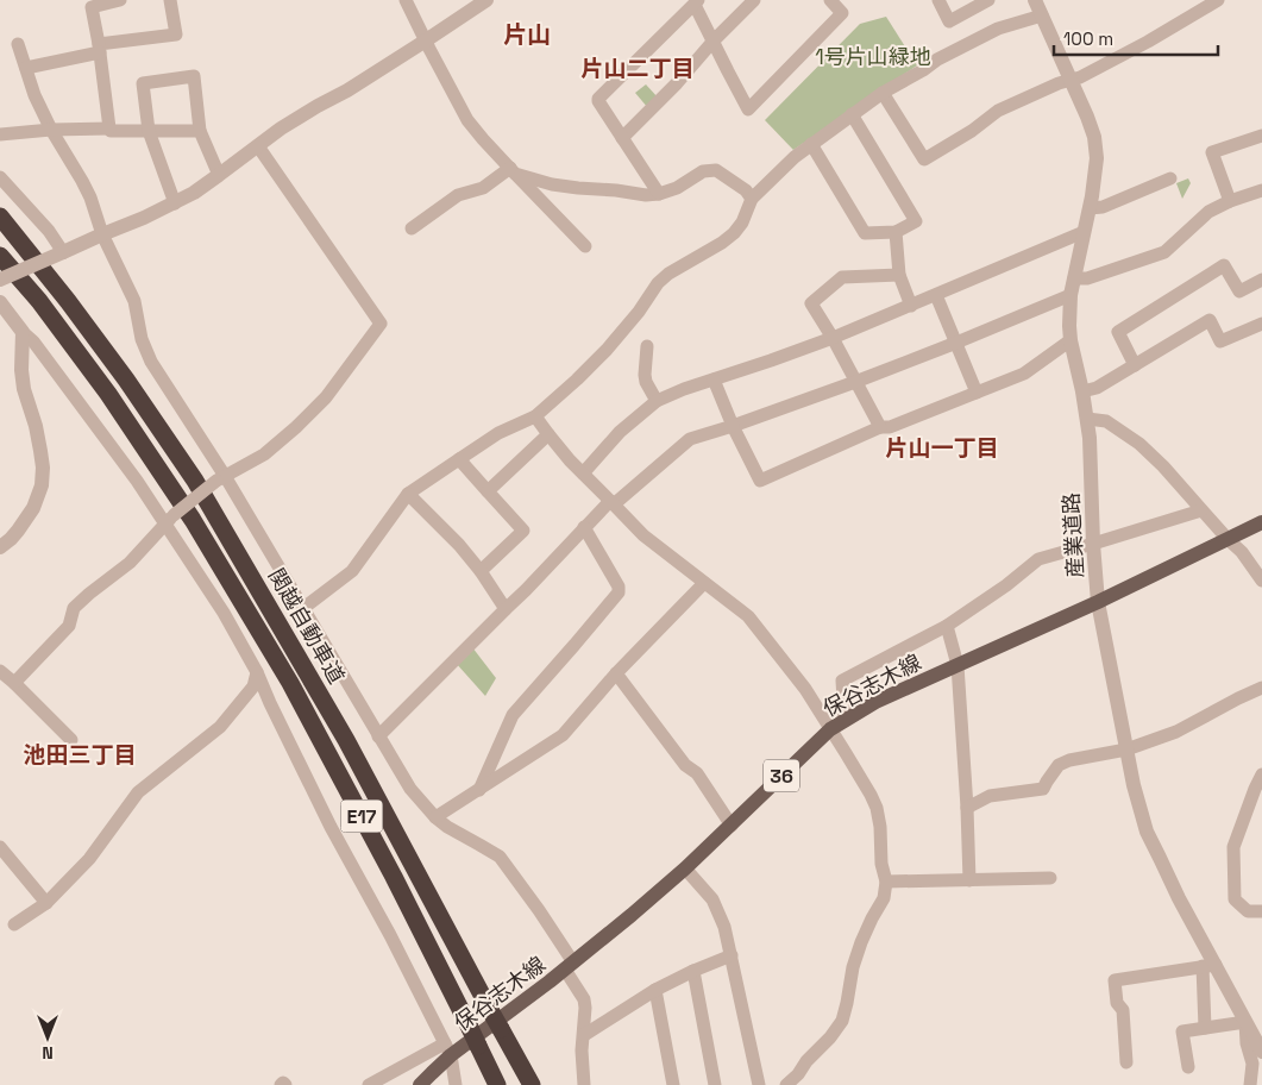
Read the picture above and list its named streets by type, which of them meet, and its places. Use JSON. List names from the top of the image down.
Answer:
{
  "streets": {
    "highway": ["関越自動車道", "E17"],
    "main road": ["保谷志木線", "36"],
    "street": ["産業道路"]
  },
  "crossings": [
    ["産業道路", "保谷志木線"]
  ],
  "districts": [
    "片山",
    "片山二丁目",
    "片山一丁目",
    "池田三丁目"
  ],
  "parks": ["1号片山緑地"],
  "scale_bar": "100 m",
  "north": "bottom"
}
